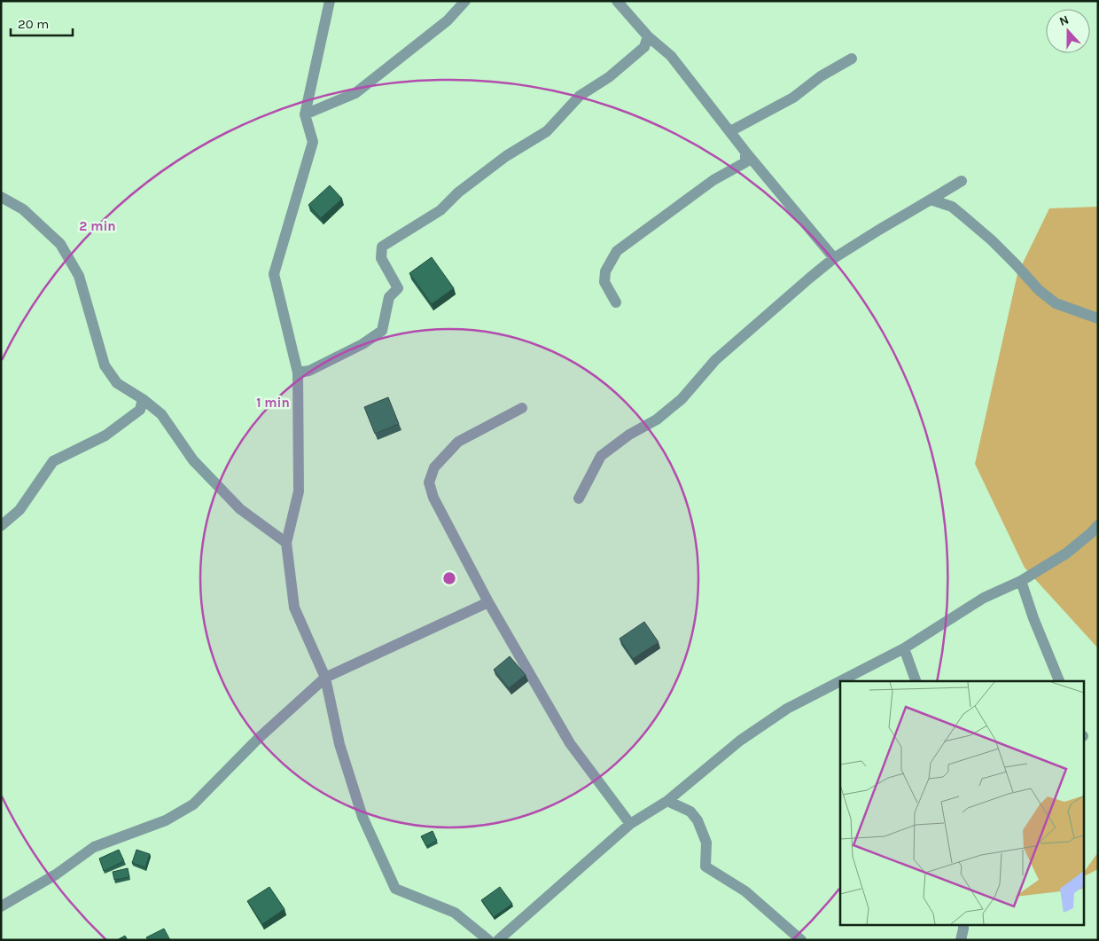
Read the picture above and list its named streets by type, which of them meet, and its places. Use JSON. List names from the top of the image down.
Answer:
{
  "scale_bar": "20 m",
  "north": "top",
  "rings": ["2 min", "1 min"]
}
